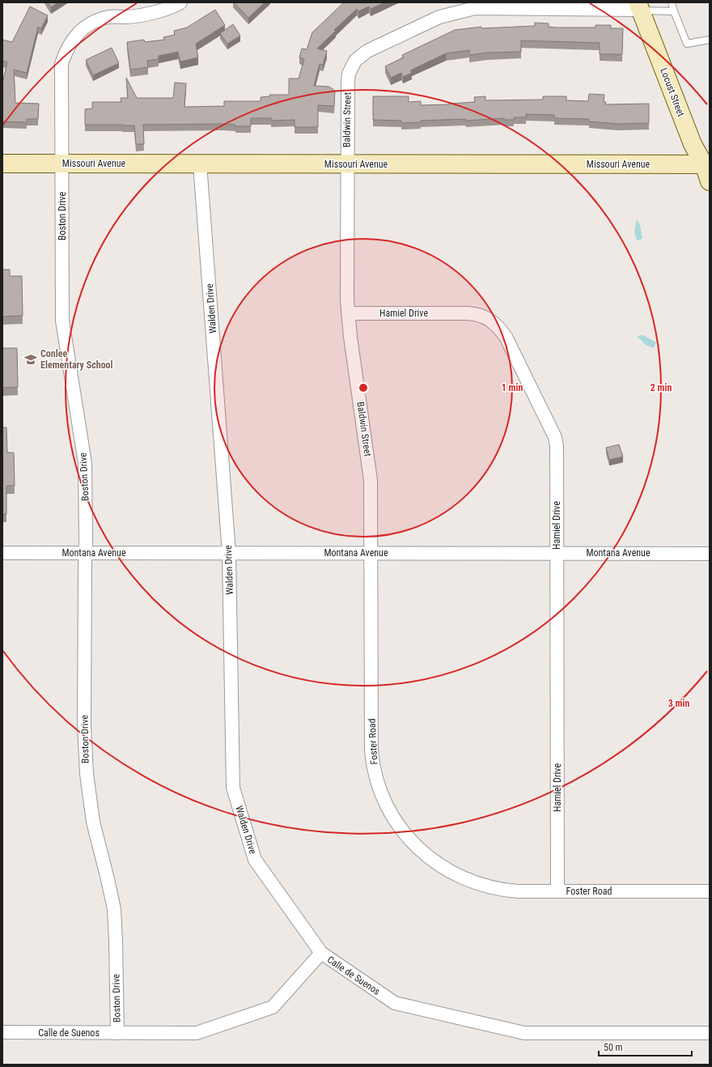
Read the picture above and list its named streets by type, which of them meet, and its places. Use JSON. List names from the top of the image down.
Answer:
{
  "streets": {
    "main road": ["Locust Street", "Missouri Avenue"],
    "street": [
      "Baldwin Street",
      "Boston Drive",
      "Walden Drive",
      "Hamiel Drive",
      "Montana Avenue",
      "Foster Road",
      "Calle de Suenos"
    ]
  },
  "crossings": [
    ["Locust Street", "Baldwin Street"],
    ["Locust Street", "Missouri Avenue"],
    ["Baldwin Street", "Missouri Avenue"],
    ["Baldwin Street", "Hamiel Drive"],
    ["Baldwin Street", "Montana Avenue"],
    ["Baldwin Street", "Foster Road"],
    ["Missouri Avenue", "Boston Drive"],
    ["Missouri Avenue", "Walden Drive"],
    ["Boston Drive", "Montana Avenue"],
    ["Boston Drive", "Calle de Suenos"],
    ["Walden Drive", "Montana Avenue"],
    ["Walden Drive", "Calle de Suenos"],
    ["Hamiel Drive", "Montana Avenue"],
    ["Hamiel Drive", "Foster Road"],
    ["Montana Avenue", "Foster Road"]
  ],
  "places": {
    "school or university": ["Conlee Elementary School"]
  },
  "scale_bar": "50 m",
  "rings": ["1 min", "2 min", "3 min"]
}
